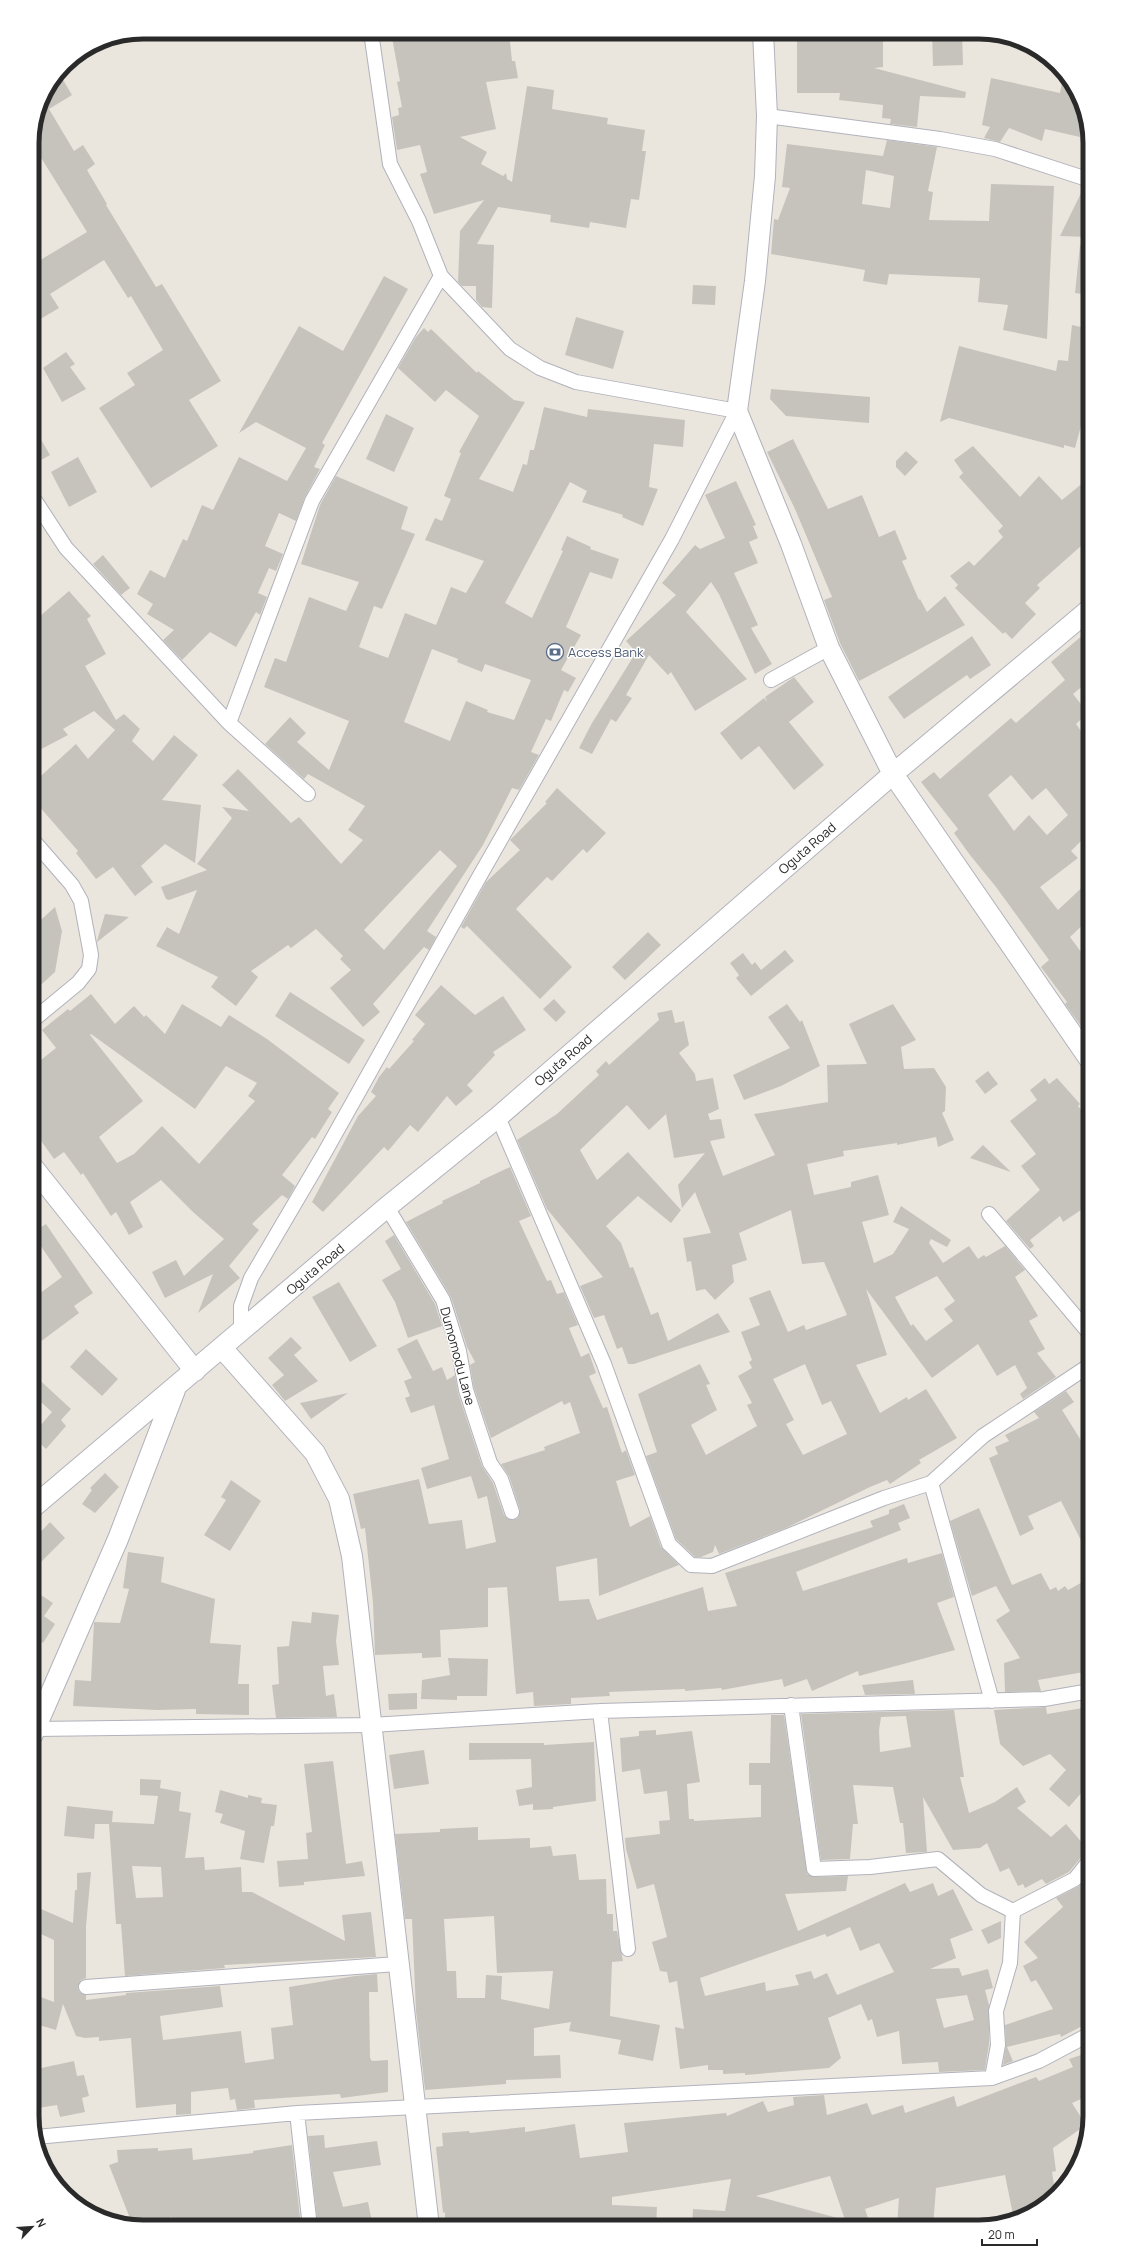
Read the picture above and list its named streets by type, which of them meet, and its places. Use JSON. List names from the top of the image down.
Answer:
{
  "streets": {
    "street": ["Oguta Road", "Dumomodu Lane"]
  },
  "crossings": [
    ["Oguta Road", "Dumomodu Lane"]
  ],
  "places": {
    "bank": ["Access Bank"]
  },
  "scale_bar": "20 m",
  "north": "top right"
}
